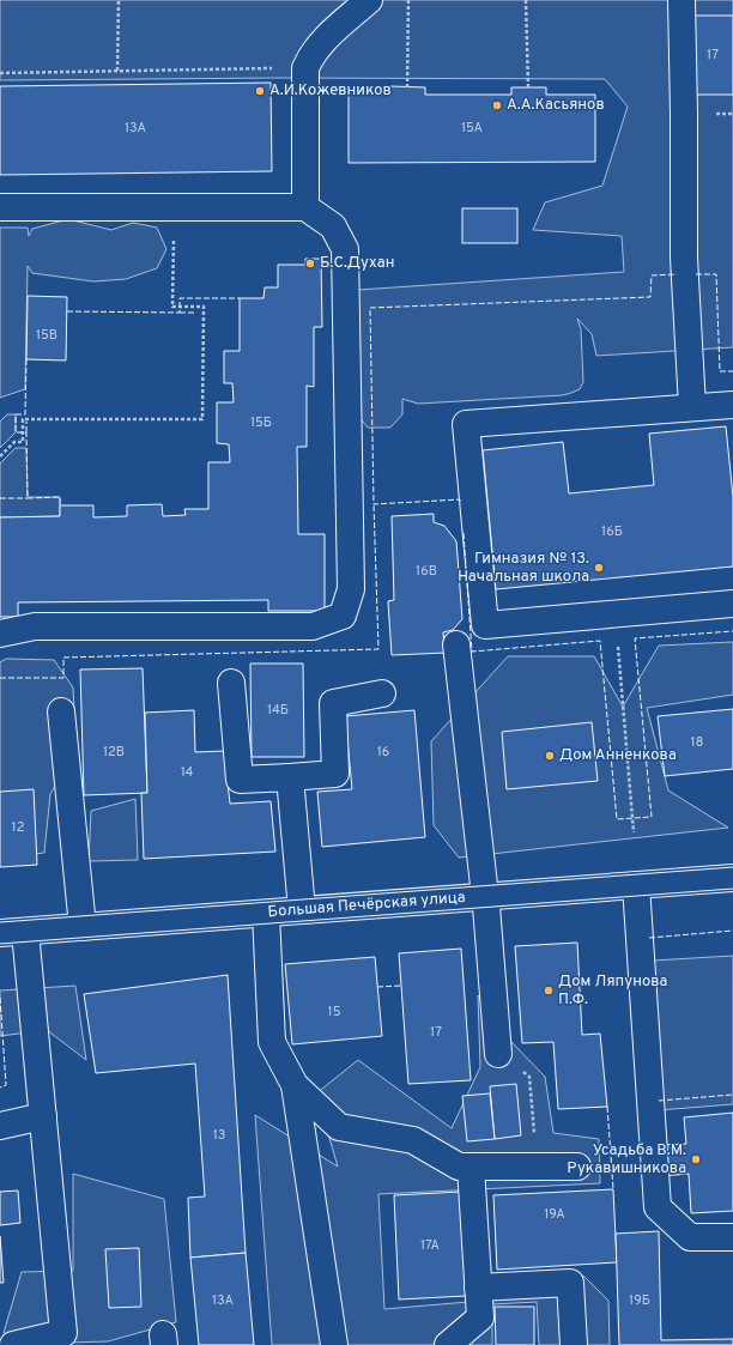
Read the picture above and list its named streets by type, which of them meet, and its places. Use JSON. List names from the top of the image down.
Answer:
{
  "streets": {
    "street": ["Большая Печёрская улица"]
  },
  "places": [
    "А.И.Кожевников",
    "А.А.Касьянов",
    "Б.С.Духан",
    "Гимназия № 13. Начальная школа",
    "Дом Анненкова",
    "Дом Ляпунова П.Ф.",
    "Усадьба В.М. Рукавишникова"
  ],
  "house_numbers": [
    "17",
    "13А",
    "15А",
    "15В",
    "15Б",
    "16Б",
    "16В",
    "14Б",
    "18",
    "12В",
    "16",
    "14",
    "12",
    "15",
    "17",
    "13",
    "19А",
    "17А",
    "13А",
    "19Б"
  ]
}
